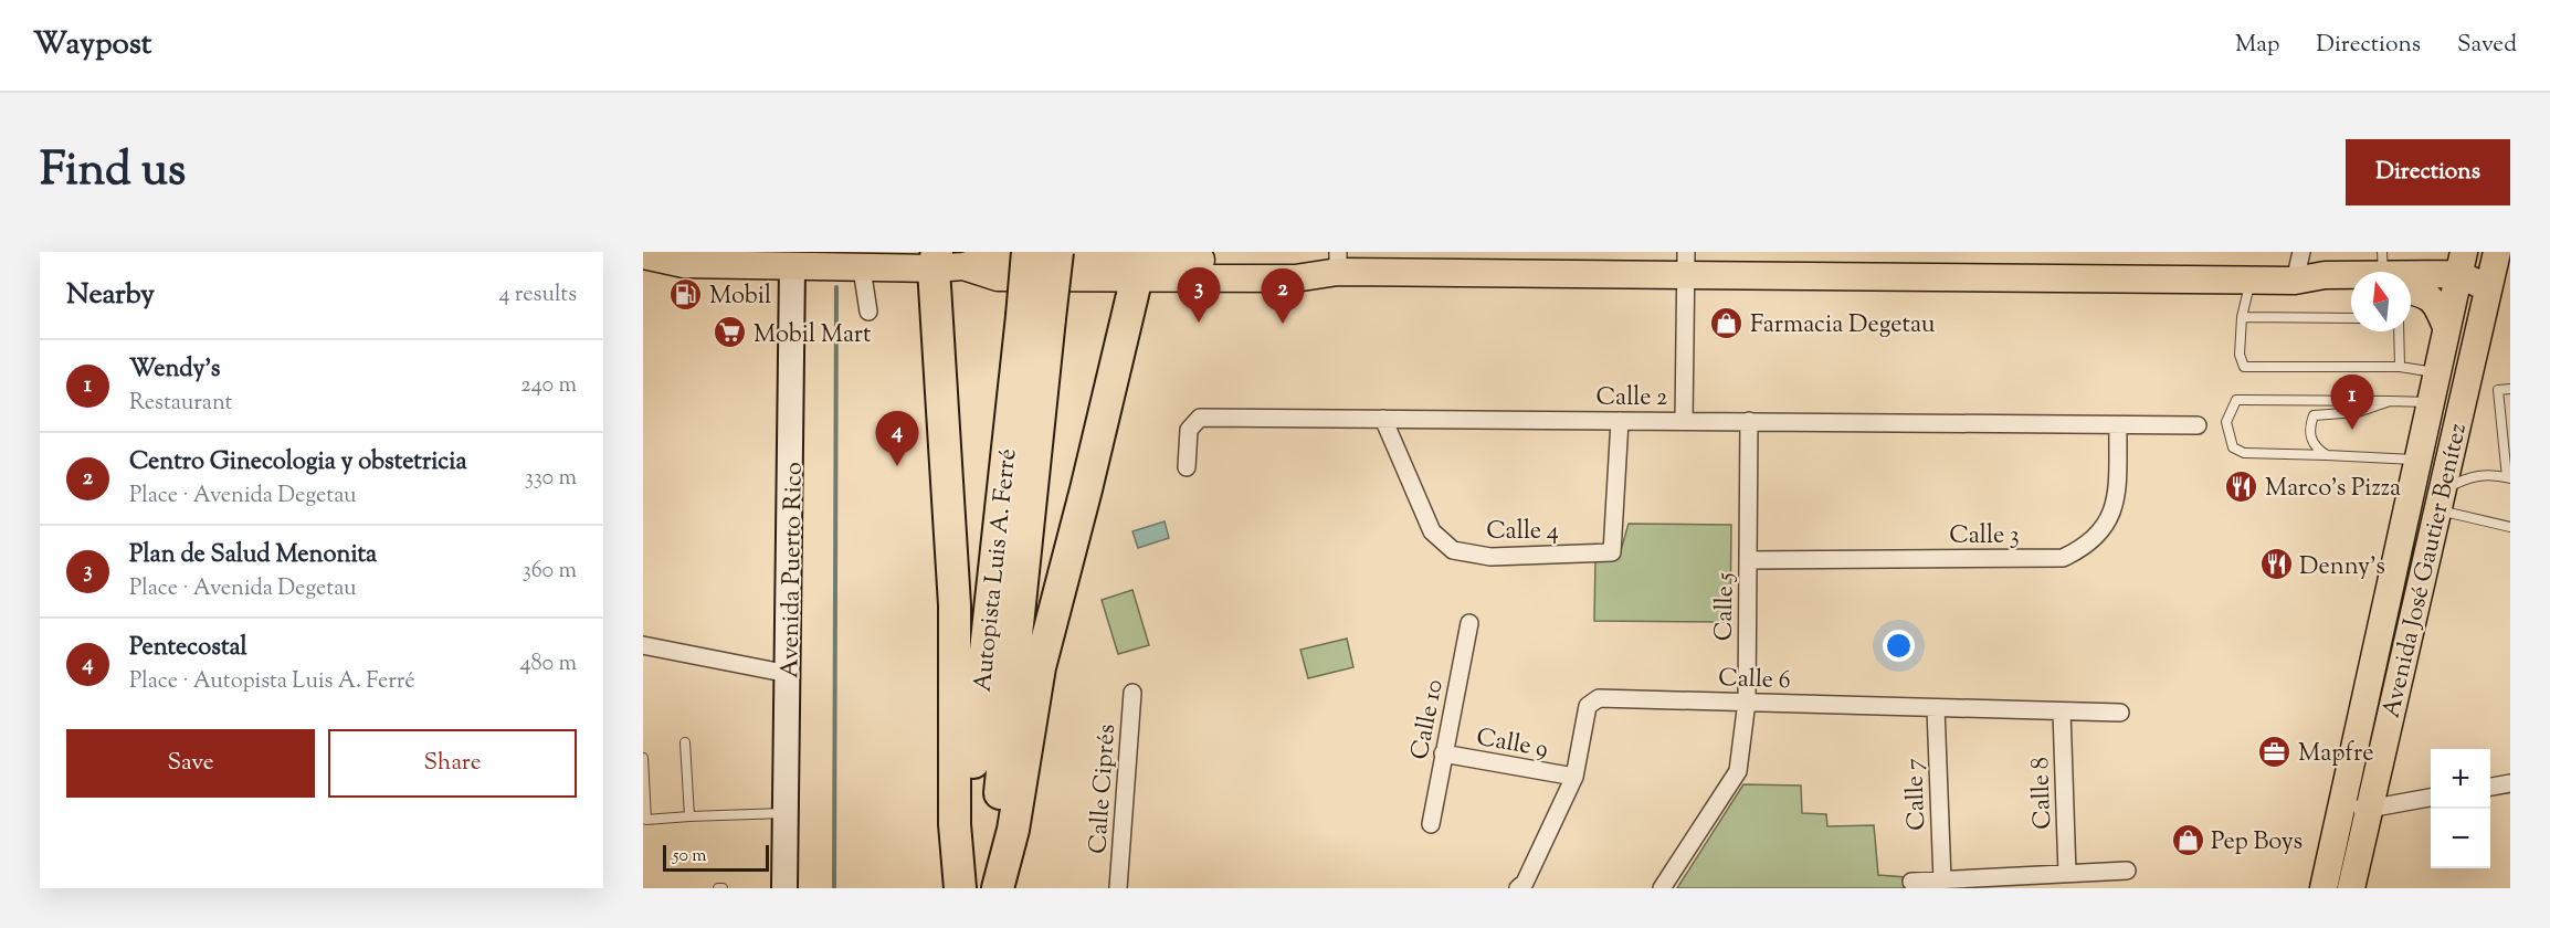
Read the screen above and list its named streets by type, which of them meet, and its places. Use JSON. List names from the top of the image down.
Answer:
{
  "streets": {
    "highway": ["Autopista Luis A. Ferré"],
    "main road": ["Avenida José Gautier Benítez"],
    "street": [
      "Calle 2",
      "Calle 4",
      "Calle 3",
      "Avenida Puerto Rico",
      "Calle 5",
      "Calle 6",
      "Calle 10",
      "Calle 9",
      "Calle Ciprés",
      "Calle 8",
      "Calle 7"
    ]
  },
  "crossings": [
    ["Calle 2", "Calle 4"],
    ["Calle 2", "Calle 3"],
    ["Calle 2", "Calle 5"],
    ["Calle 3", "Calle 5"],
    ["Calle 5", "Calle 6"],
    ["Calle 6", "Calle 9"],
    ["Calle 6", "Calle 8"],
    ["Calle 6", "Calle 7"],
    ["Calle 10", "Calle 9"]
  ],
  "places": {
    "fuel station": ["Mobil"],
    "shop": ["Farmacia Degetau", "Pep Boys"],
    "supermarket": ["Mobil Mart"],
    "restaurant": ["Marco's Pizza", "Denny's"],
    "office": ["Mapfre"]
  },
  "scale_bar": "50 m",
  "north": "top",
  "page": {
    "header": "Waypost",
    "nav": ["Map", "Directions", "Saved"],
    "title": "Find us",
    "buttons": [
      "Directions",
      ["Save", "Share"]
    ],
    "heading": ["Nearby", "4 results"],
    "pins": [
      "3",
      "2",
      "1",
      "4"
    ],
    "list": [
      {
        "mark": "1",
        "name": "Wendy's",
        "note": "Restaurant",
        "value": "240 m"
      },
      {
        "mark": "2",
        "name": "Centro Ginecologia y obstetricia",
        "note": "Place · Avenida Degetau",
        "value": "330 m"
      },
      {
        "mark": "3",
        "name": "Plan de Salud Menonita",
        "note": "Place · Avenida Degetau",
        "value": "360 m"
      },
      {
        "mark": "4",
        "name": "Pentecostal",
        "note": "Place · Autopista Luis A. Ferré",
        "value": "480 m"
      }
    ],
    "map_buttons": ["+", "−"],
    "scale": "50 m"
  }
}
